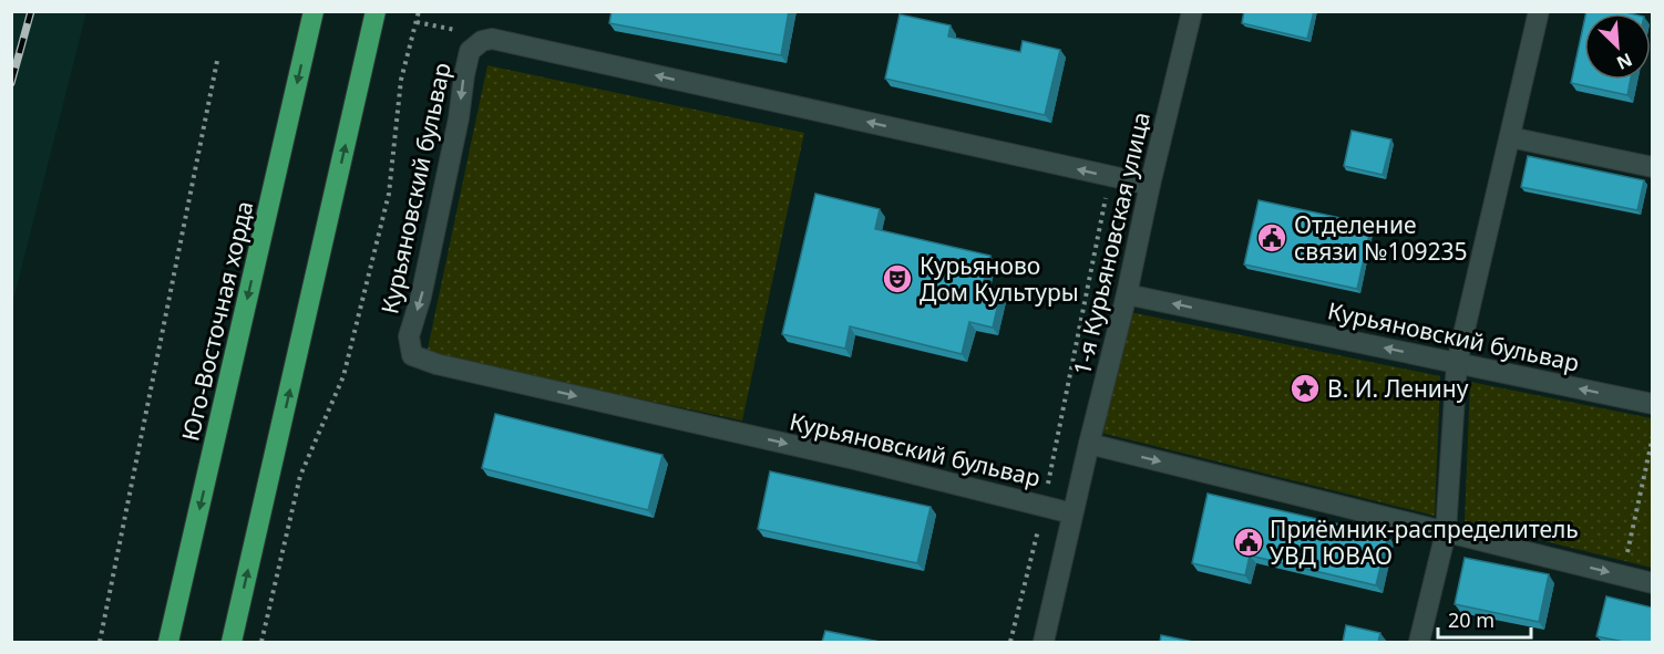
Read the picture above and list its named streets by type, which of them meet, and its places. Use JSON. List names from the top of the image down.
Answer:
{
  "streets": {
    "main road": ["Юго-Восточная хорда"],
    "street": ["Курьяновский бульвар", "1-я Курьяновская улица"]
  },
  "crossings": [
    ["Курьяновский бульвар", "1-я Курьяновская улица"]
  ],
  "places": {
    "public building": ["Отделение связи №109235", "Приёмник-распределитель УВД ЮВАО"],
    "theatre": ["Курьяново Дом Культуры"],
    "place": ["В. И. Ленину"]
  },
  "scale_bar": "20 m",
  "north": "bottom right"
}
